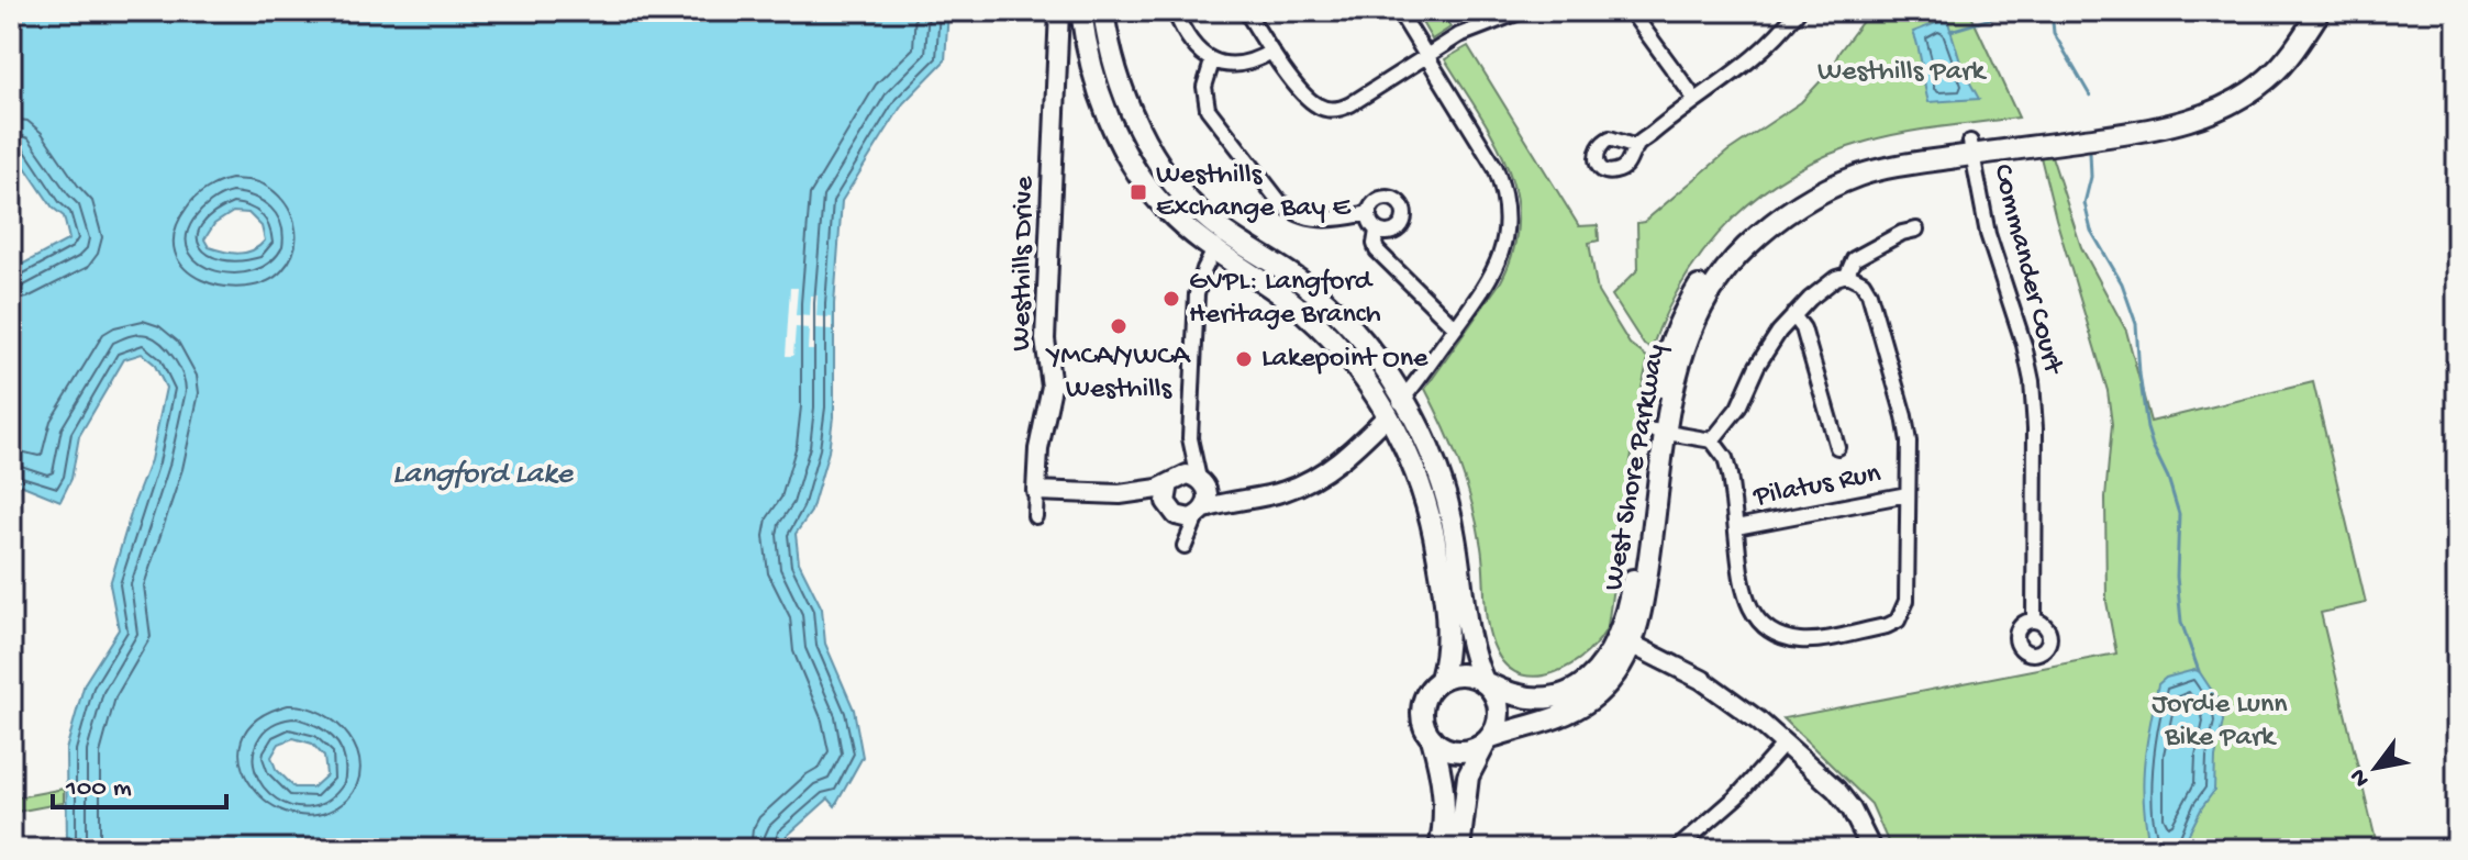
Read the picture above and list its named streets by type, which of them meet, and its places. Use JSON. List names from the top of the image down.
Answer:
{
  "streets": {
    "main road": ["West Shore Parkway"],
    "street": ["Westhills Drive", "Commander Court", "Pilatus Run"]
  },
  "crossings": [
    ["Commander Court", "West Shore Parkway"]
  ],
  "water": ["Langford Lake"],
  "parks": ["Westhills Park", "Jordie Lunn Bike Park"],
  "places": {
    "transit": ["Westhills Exchange Bay E"],
    "other": ["GVPL: Langford Heritage Branch", "YMCA/YWCA Westhills", "Lakepoint One"]
  },
  "scale_bar": "100 m",
  "north": "bottom left"
}
